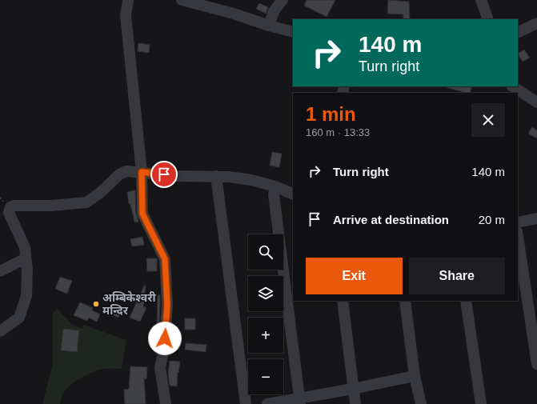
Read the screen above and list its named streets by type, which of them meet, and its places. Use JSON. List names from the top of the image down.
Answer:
{
  "places": ["अम्बिकेश्‍वरी मन्दिर"],
  "page": {
    "turn": ["140 m", "Turn right"],
    "heading": ["1 min", "160 m · 13:33"],
    "list": [
      {
        "name": "Turn right",
        "value": "140 m"
      },
      {
        "name": "Arrive at destination",
        "value": "20 m"
      }
    ],
    "map_buttons": ["+", "−"],
    "buttons": ["Exit", "Share"]
  }
}
